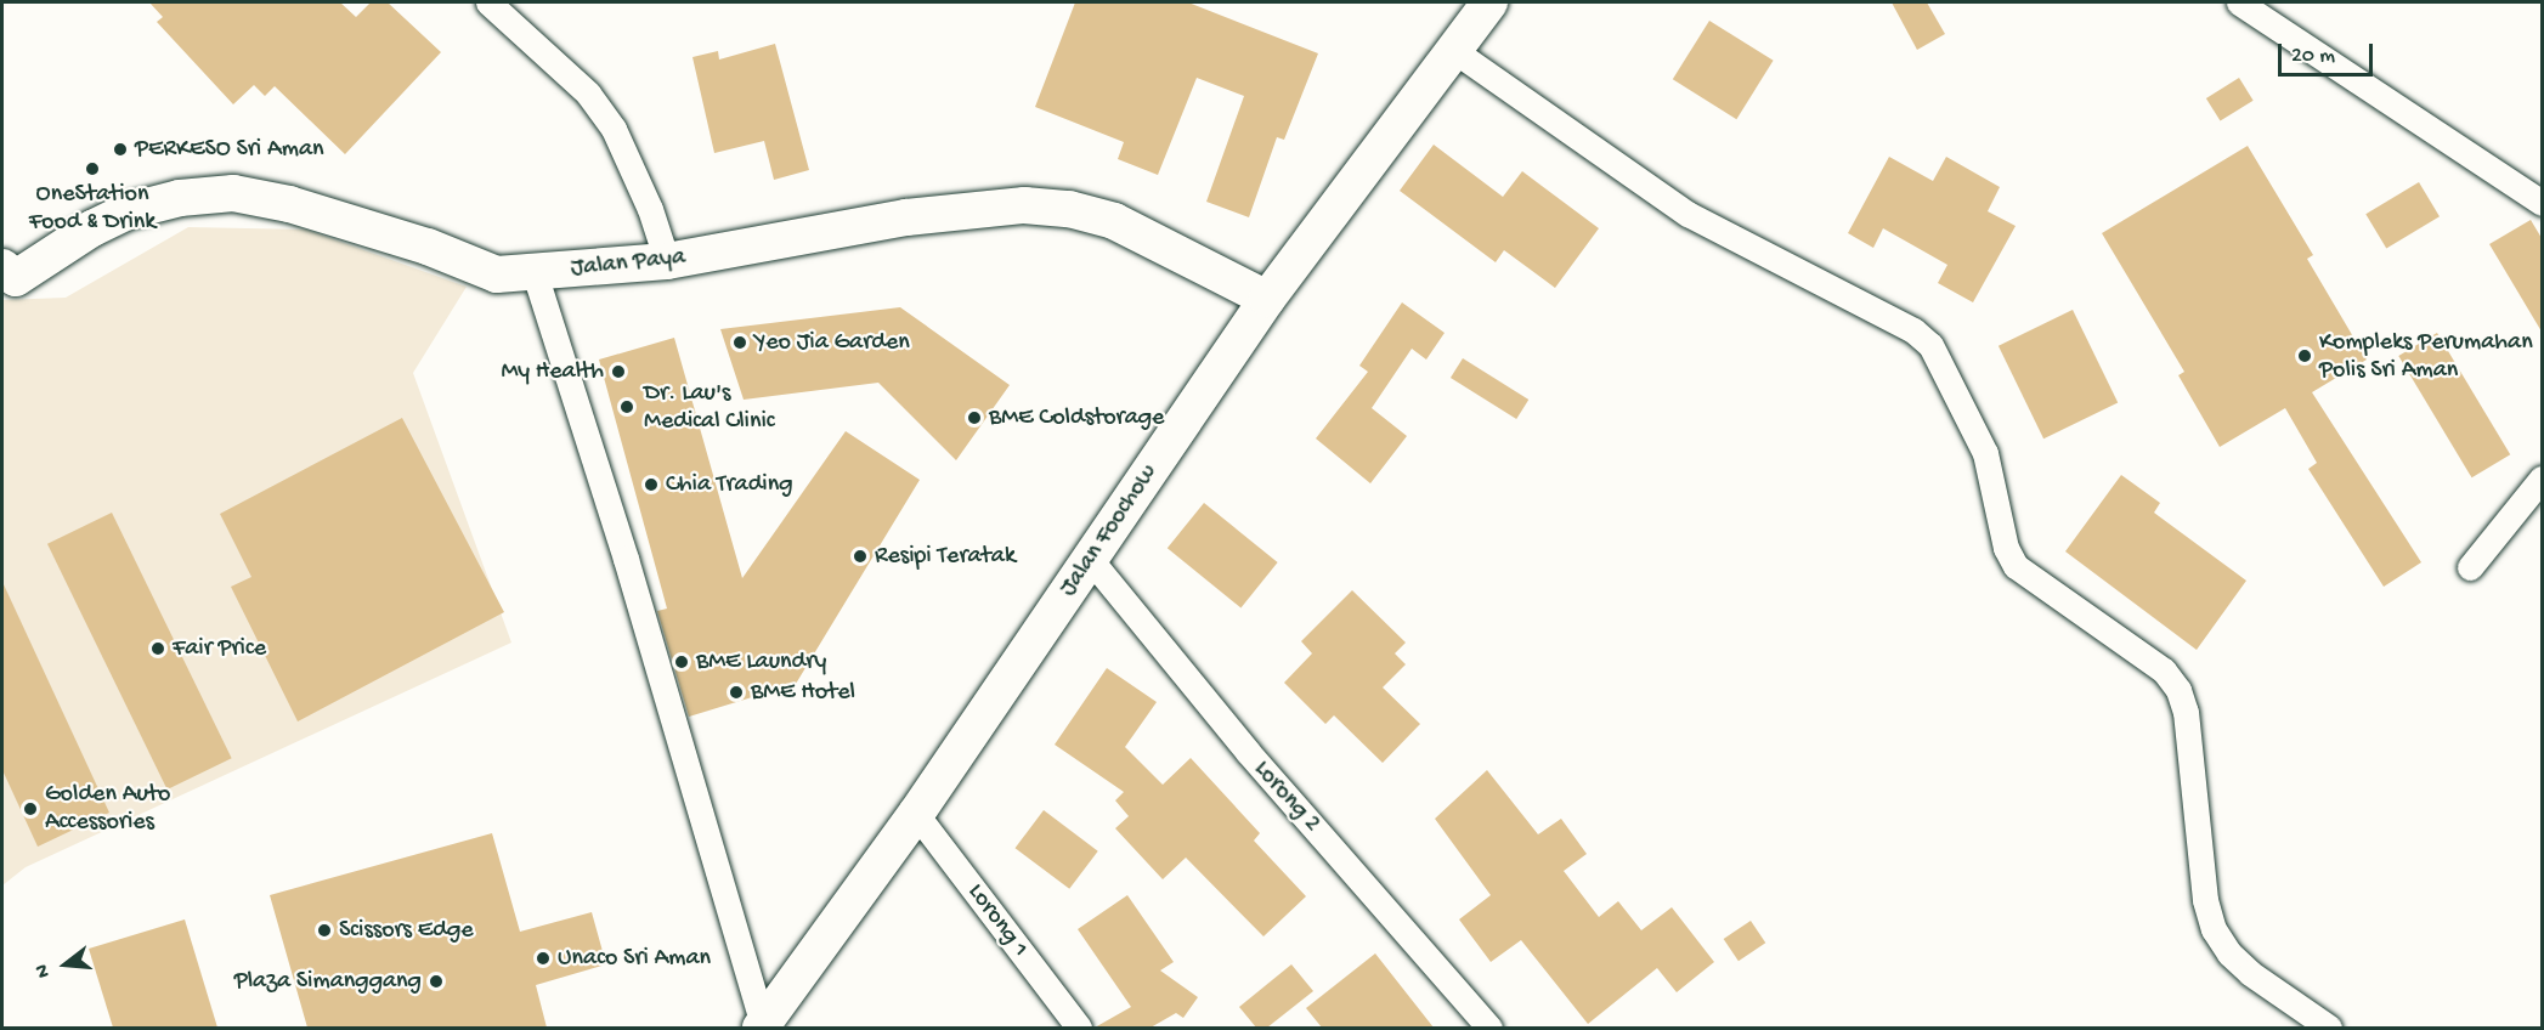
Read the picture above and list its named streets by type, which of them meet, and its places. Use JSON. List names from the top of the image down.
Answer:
{
  "streets": {
    "street": [
      "Jalan Paya",
      "Jalan Foochow",
      "Lorong 2",
      "Lorong 1"
    ]
  },
  "crossings": [
    ["Jalan Paya", "Jalan Foochow"],
    ["Jalan Foochow", "Lorong 2"],
    ["Jalan Foochow", "Lorong 1"]
  ],
  "places": [
    "PERKESO Sri Aman",
    "OneStation Food & Drink",
    "Yeo Jia Garden",
    "Kompleks Perumahan Polis Sri Aman",
    "My Health",
    "Dr. Lau's Medical Clinic",
    "BME Coldstorage",
    "Chia Trading",
    "Resipi Teratak",
    "Fair Price",
    "BME Laundry",
    "BME Hotel",
    "Golden Auto Accessories",
    "Scissors Edge",
    "Unaco Sri Aman",
    "Plaza Simanggang"
  ],
  "scale_bar": "20 m",
  "north": "left"
}
